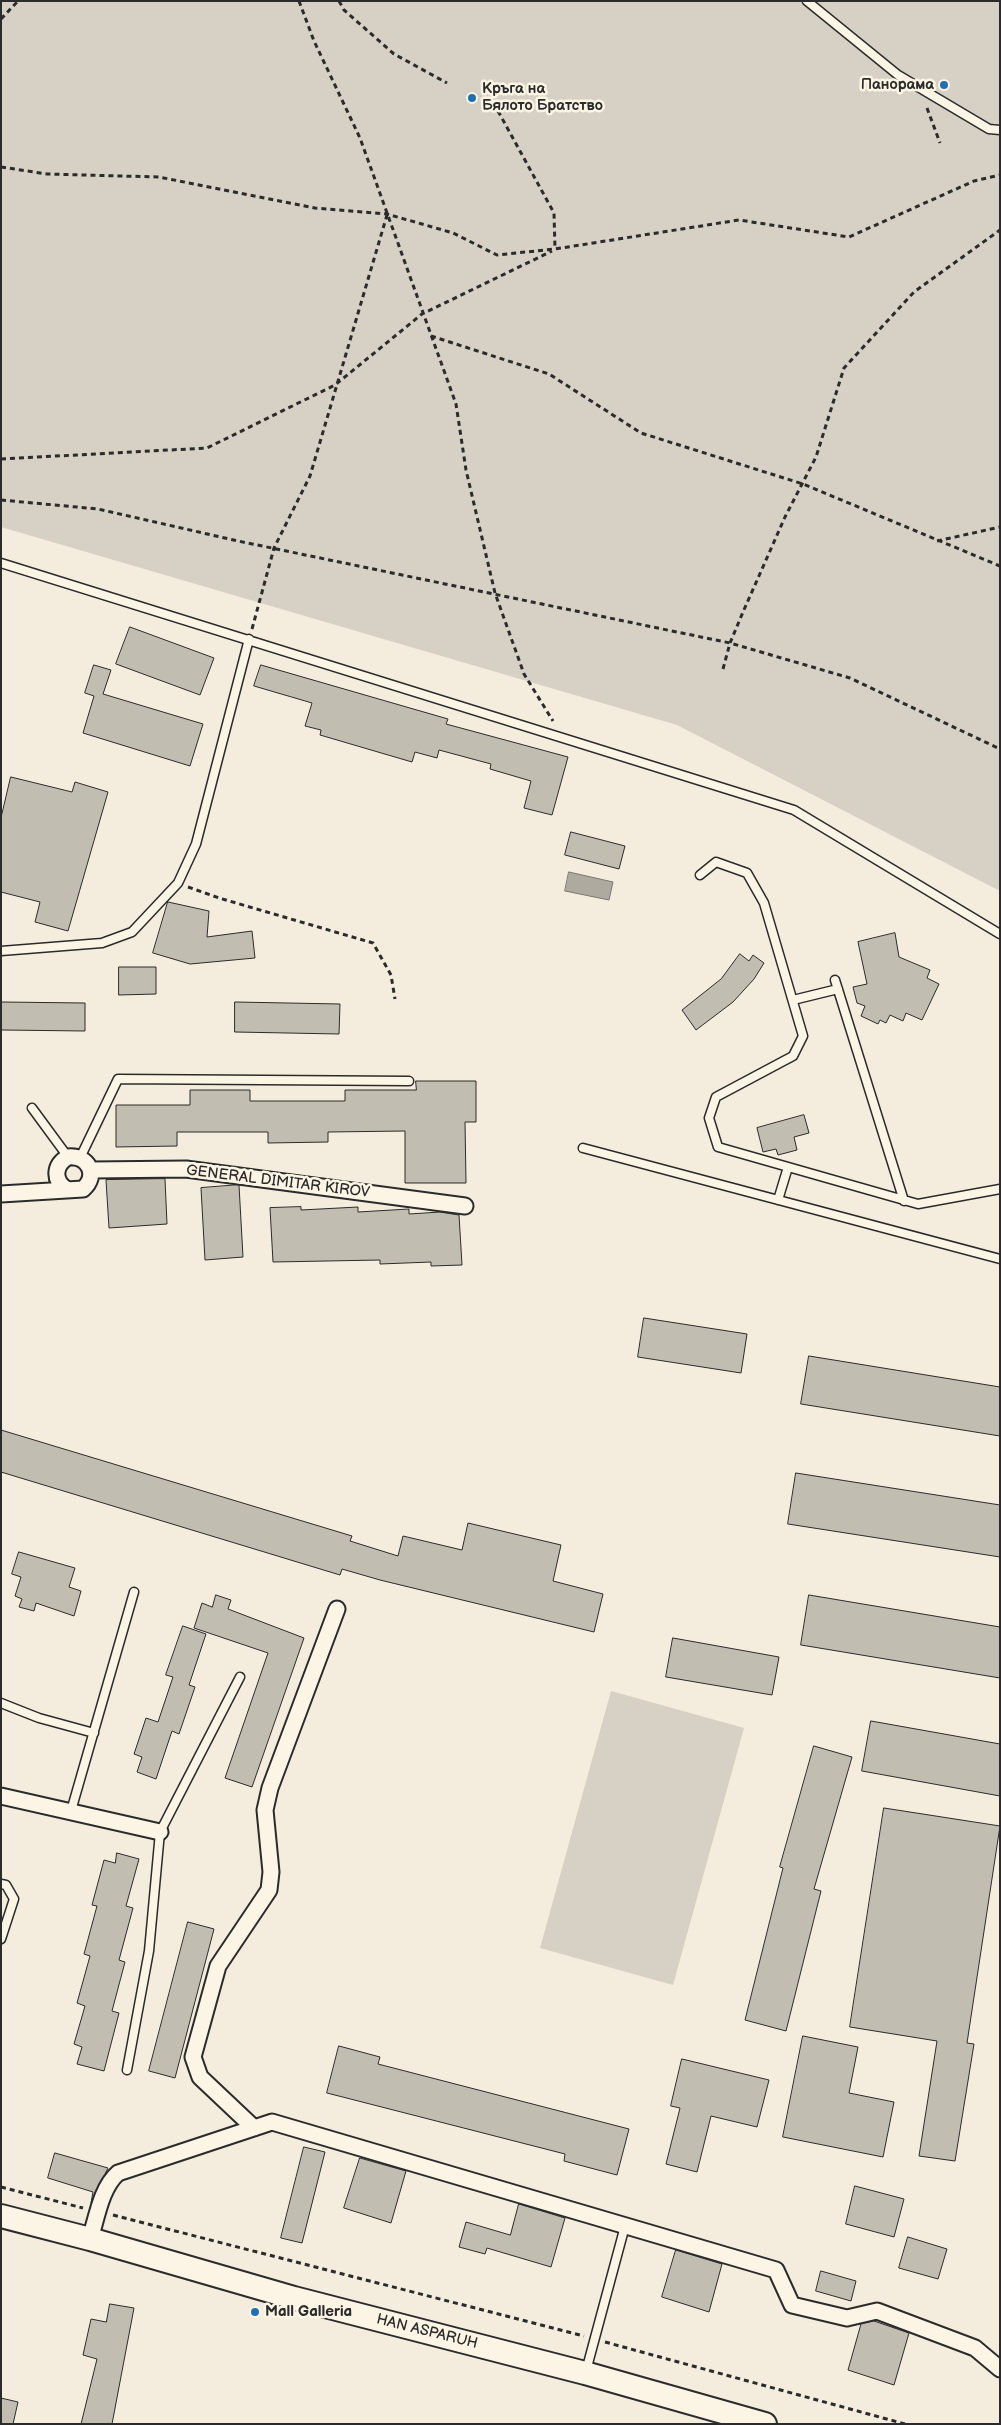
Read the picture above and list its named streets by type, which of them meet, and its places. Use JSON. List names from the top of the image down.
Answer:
{
  "streets": {
    "main road": ["HAN ASPARUH"],
    "street": ["GENERAL DIMITAR KIROV"]
  },
  "places": ["Панорама", "Кръга на Бялото Братство", "Mall Galleria"]
}
